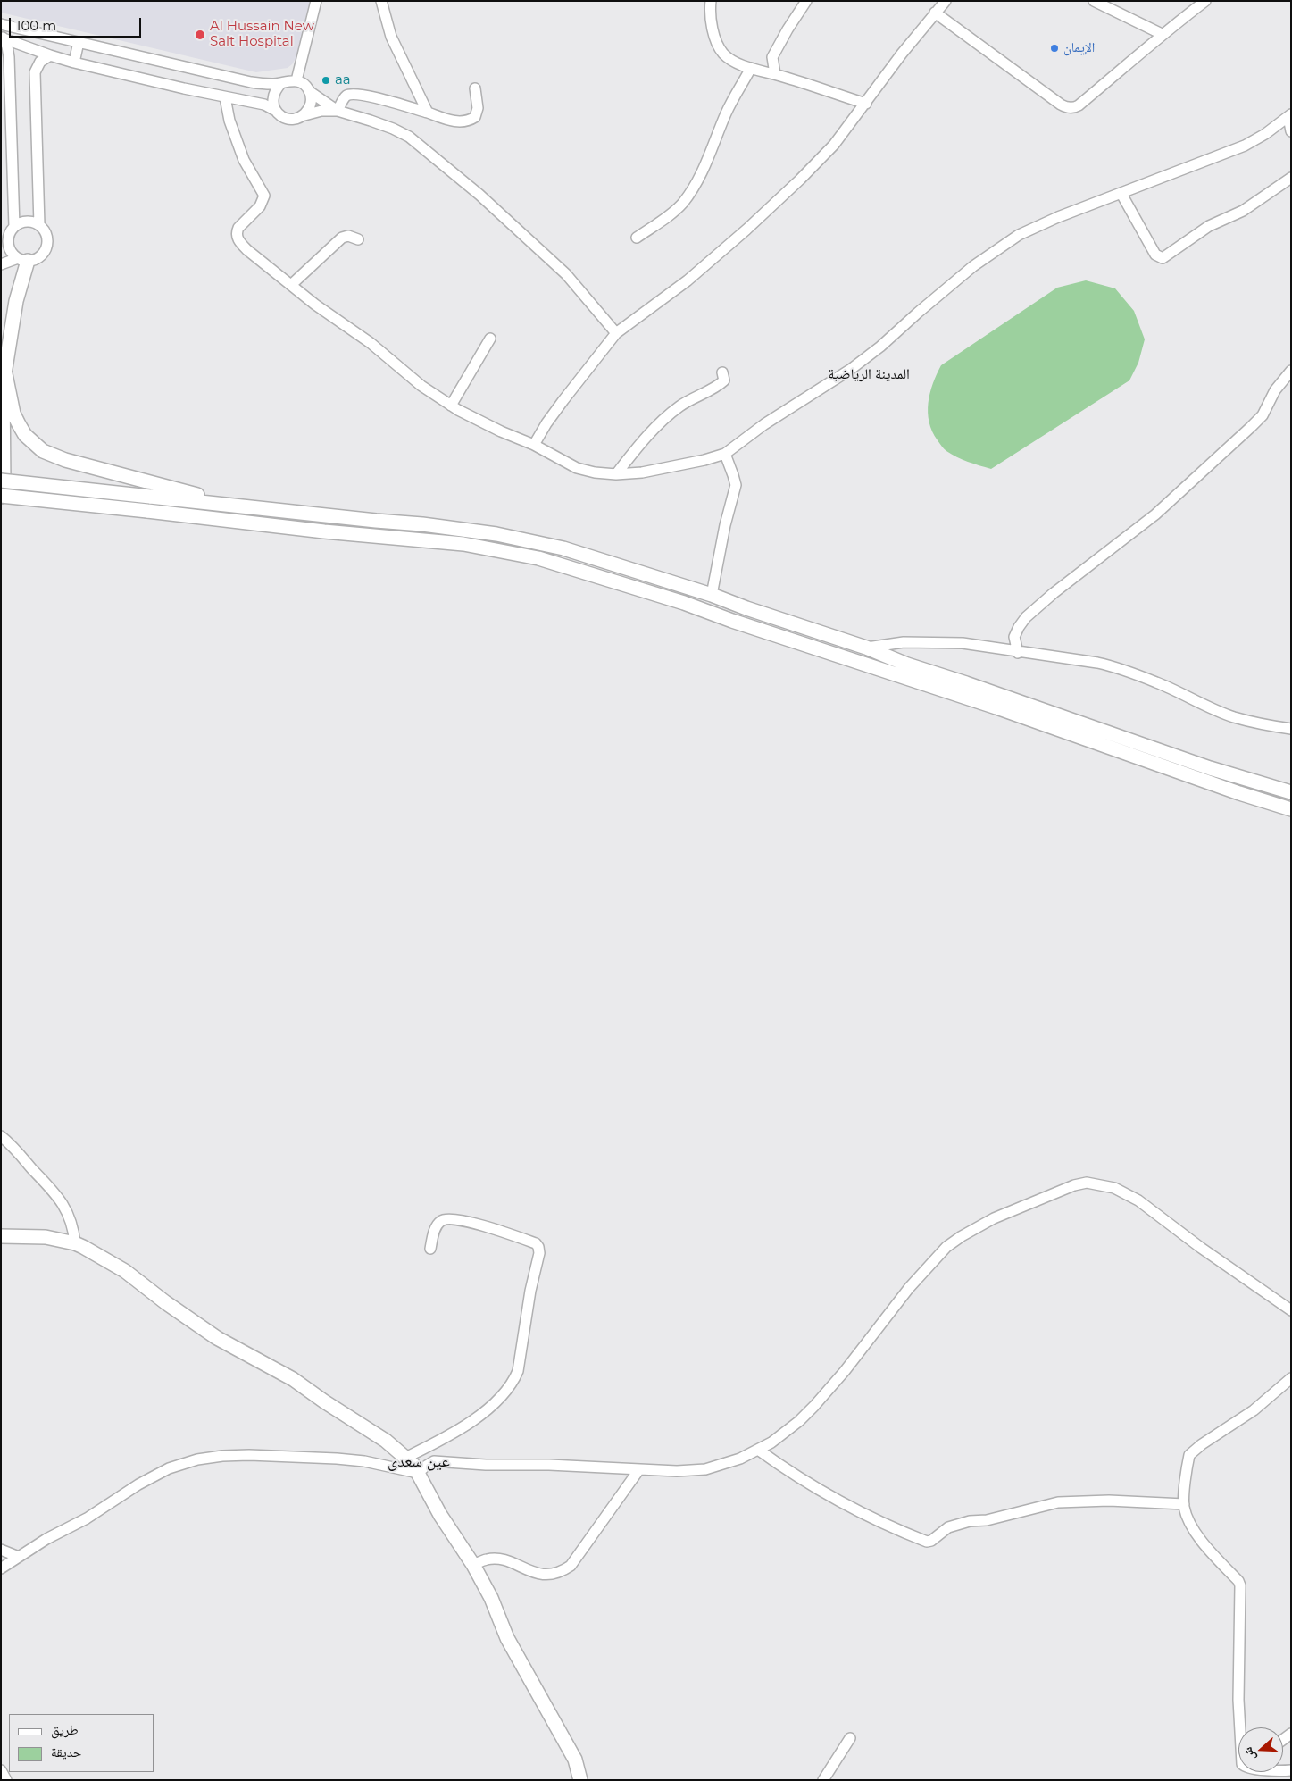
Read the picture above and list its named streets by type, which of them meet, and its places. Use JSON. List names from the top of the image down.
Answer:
{
  "districts": ["المدينة الرياضية", "عين سعدى"],
  "places": ["Al Hussain New Salt Hospital", "الإيمان", "aa"],
  "legend": ["طريق", "حديقة"],
  "scale_bar": "100 m",
  "north": "left"
}
